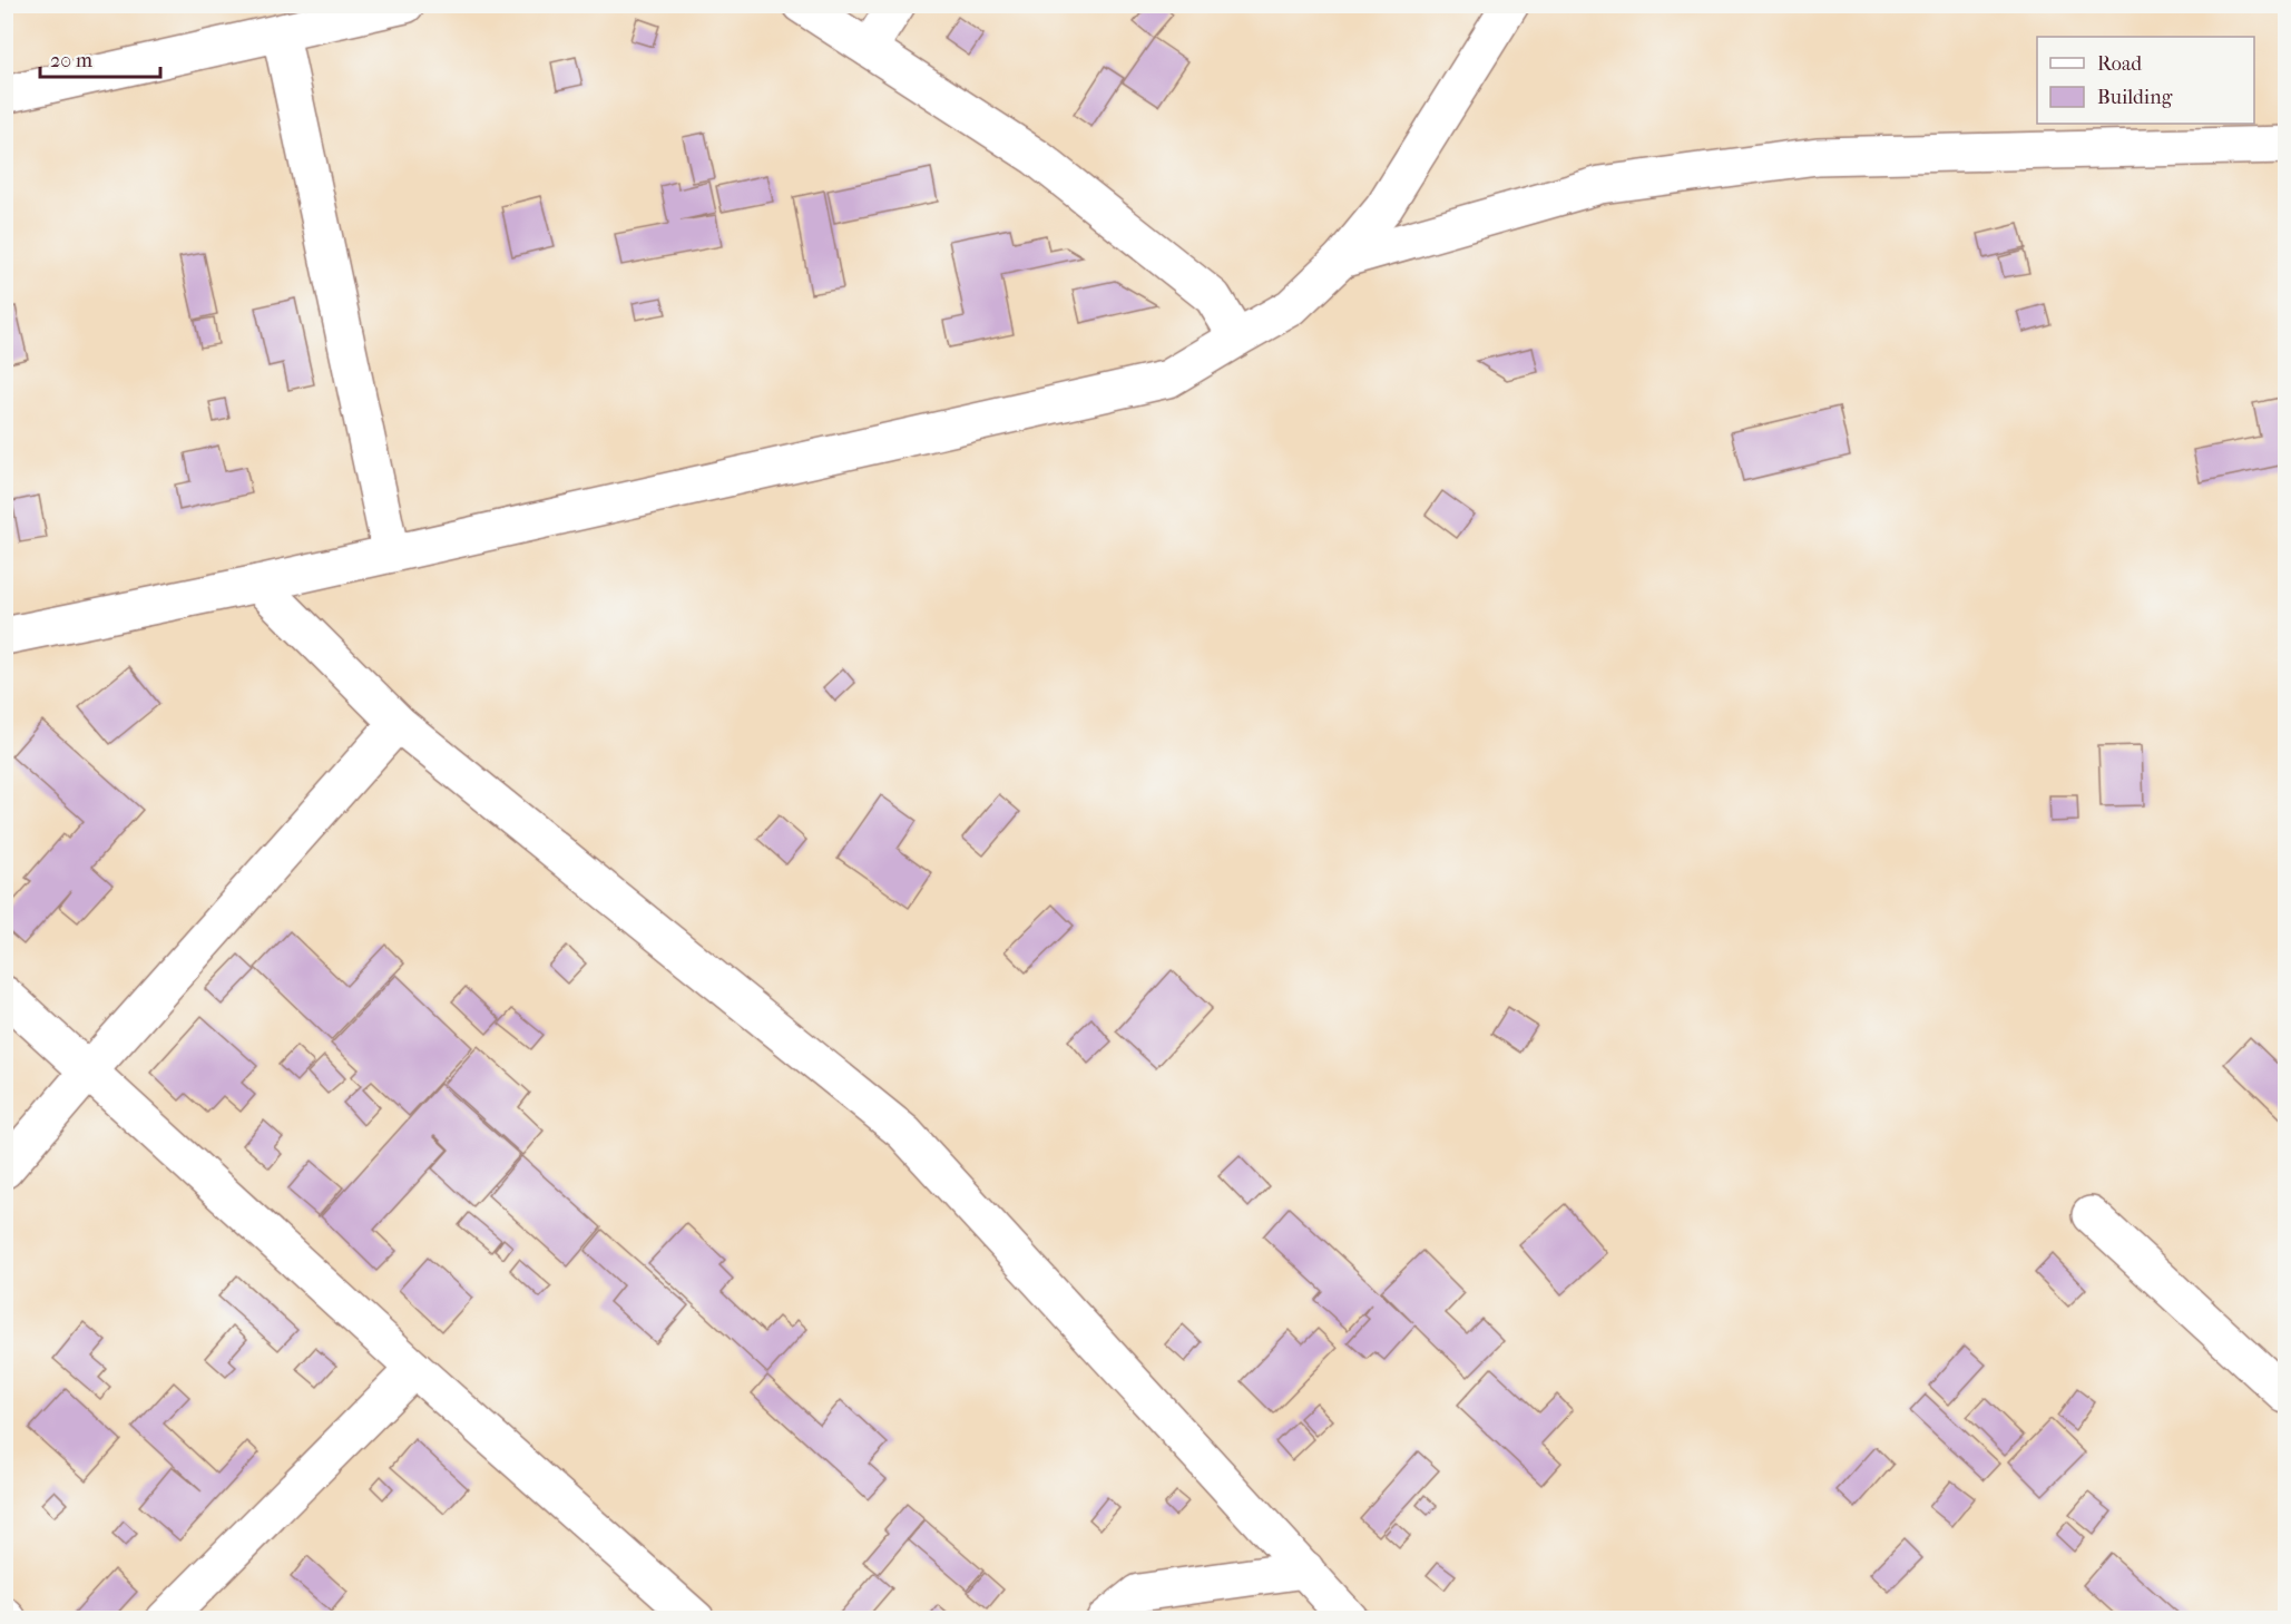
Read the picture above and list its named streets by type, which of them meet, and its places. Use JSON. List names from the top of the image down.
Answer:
{
  "legend": ["Road", "Building"],
  "scale_bar": "20 m"
}
